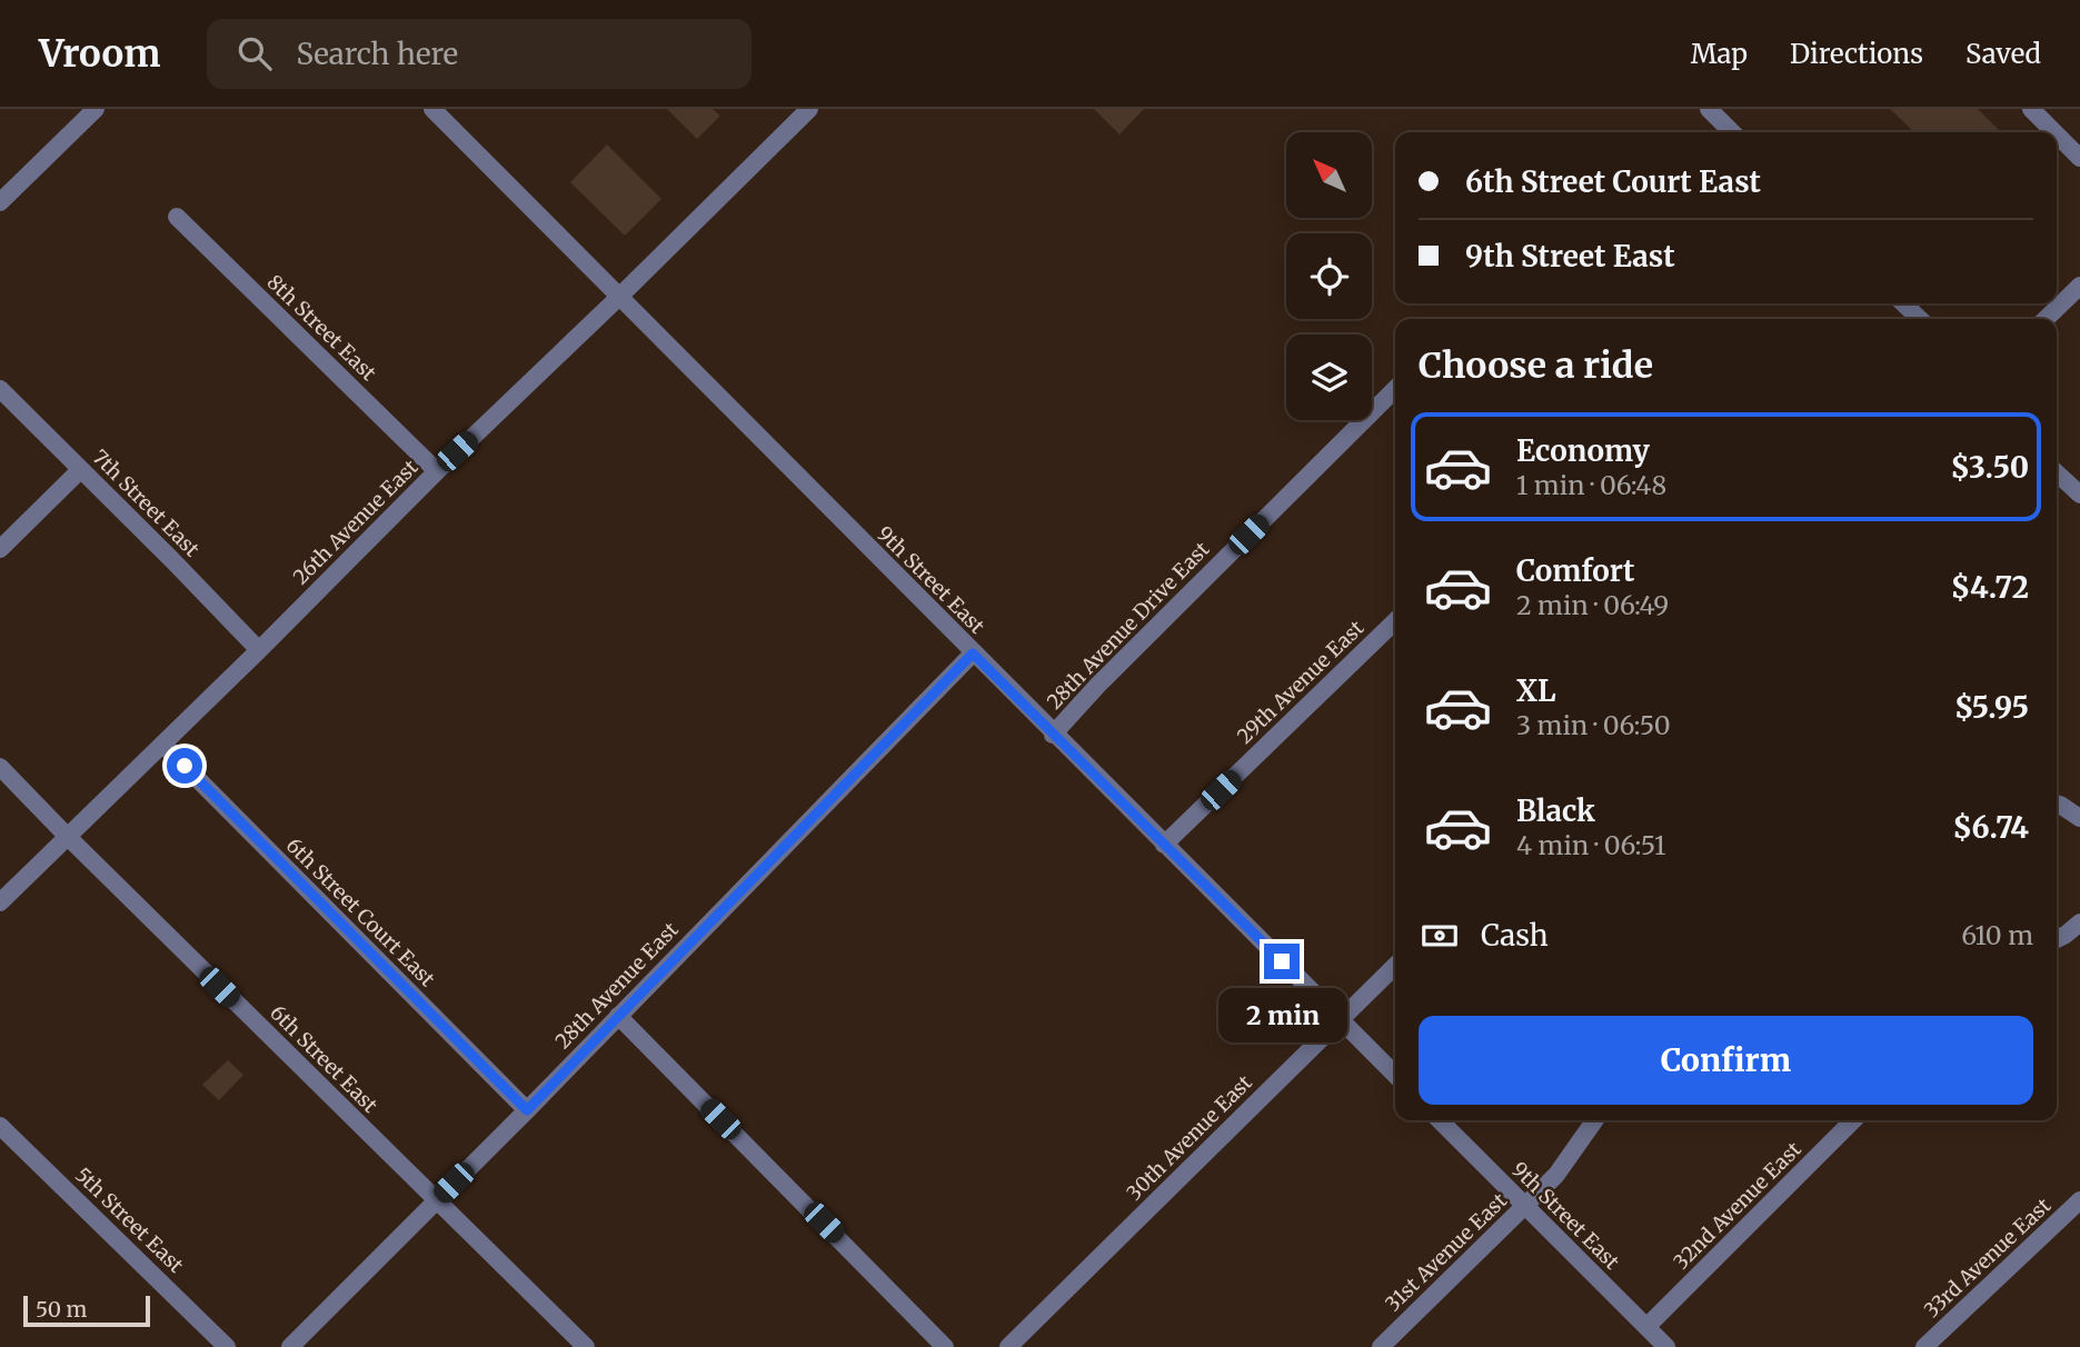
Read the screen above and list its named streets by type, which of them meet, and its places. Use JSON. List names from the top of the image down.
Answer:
{
  "streets": {
    "street": [
      "8th Street East",
      "7th Street East",
      "26th Avenue East",
      "9th Street East",
      "28th Avenue Drive East",
      "29th Avenue East",
      "6th Street Court East",
      "28th Avenue East",
      "6th Street East",
      "30th Avenue East",
      "32nd Avenue East",
      "5th Street East",
      "31st Avenue East",
      "33rd Avenue East"
    ]
  },
  "crossings": [
    ["8th Street East", "26th Avenue East"],
    ["7th Street East", "26th Avenue East"],
    ["26th Avenue East", "9th Street East"],
    ["26th Avenue East", "6th Street Court East"],
    ["26th Avenue East", "6th Street East"],
    ["9th Street East", "28th Avenue Drive East"],
    ["9th Street East", "29th Avenue East"],
    ["9th Street East", "28th Avenue East"],
    ["9th Street East", "30th Avenue East"],
    ["9th Street East", "32nd Avenue East"],
    ["9th Street East", "31st Avenue East"],
    ["6th Street Court East", "28th Avenue East"],
    ["28th Avenue East", "6th Street East"]
  ],
  "scale_bar": "50 m",
  "north": "top left",
  "page": {
    "header": "Vroom",
    "search": "Search here",
    "nav": ["Map", "Directions", "Saved"],
    "banner": ["6th Street Court East", "9th Street East"],
    "heading": "Choose a ride",
    "list": [
      {
        "name": "Economy",
        "note": "1 min · 06:48",
        "value": "$3.50"
      },
      {
        "name": "Comfort",
        "note": "2 min · 06:49",
        "value": "$4.72"
      },
      {
        "name": "XL",
        "note": "3 min · 06:50",
        "value": "$5.95"
      },
      {
        "name": "Black",
        "note": "4 min · 06:51",
        "value": "$6.74"
      }
    ],
    "pay": ["Cash", "610 m"],
    "bubble": "2 min",
    "buttons": "Confirm",
    "scale": "50 m"
  }
}
